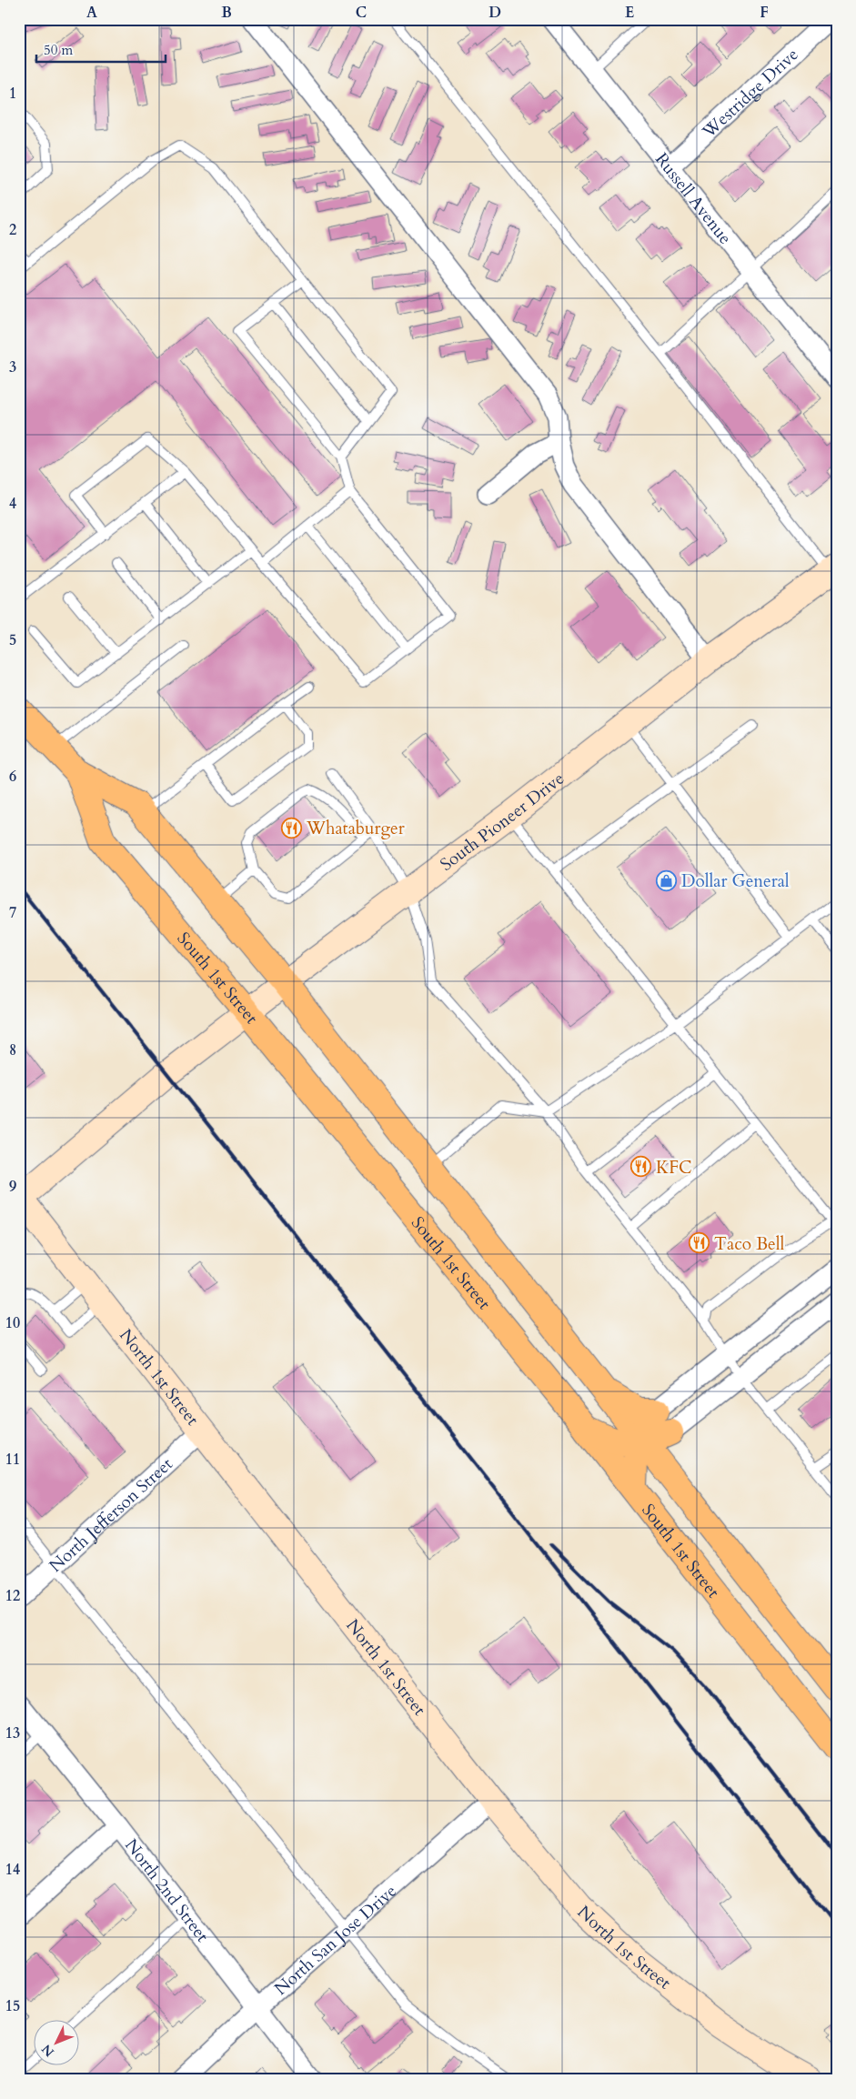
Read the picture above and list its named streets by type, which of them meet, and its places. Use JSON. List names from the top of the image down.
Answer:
{
  "streets": {
    "main road": ["South Pioneer Drive", "South 1st Street", "North 1st Street"],
    "street": [
      "Westridge Drive",
      "Russell Avenue",
      "North Jefferson Street",
      "North 2nd Street",
      "North San Jose Drive"
    ]
  },
  "crossings": [
    ["Westridge Drive", "Russell Avenue"],
    ["South Pioneer Drive", "South 1st Street"],
    ["South Pioneer Drive", "North 1st Street"],
    ["North 1st Street", "North Jefferson Street"],
    ["North 1st Street", "North San Jose Drive"],
    ["North 2nd Street", "North San Jose Drive"]
  ],
  "places": {
    "restaurant": ["Whataburger", "KFC", "Taco Bell"],
    "shop": ["Dollar General"]
  },
  "scale_bar": "50 m",
  "north": "bottom left",
  "grid": {
    "columns": [
      "A",
      "B",
      "C",
      "D",
      "E",
      "F"
    ],
    "rows": [
      "1",
      "2",
      "3",
      "4",
      "5",
      "6",
      "7",
      "8",
      "9",
      "10",
      "11",
      "12",
      "13",
      "14",
      "15"
    ]
  }
}
